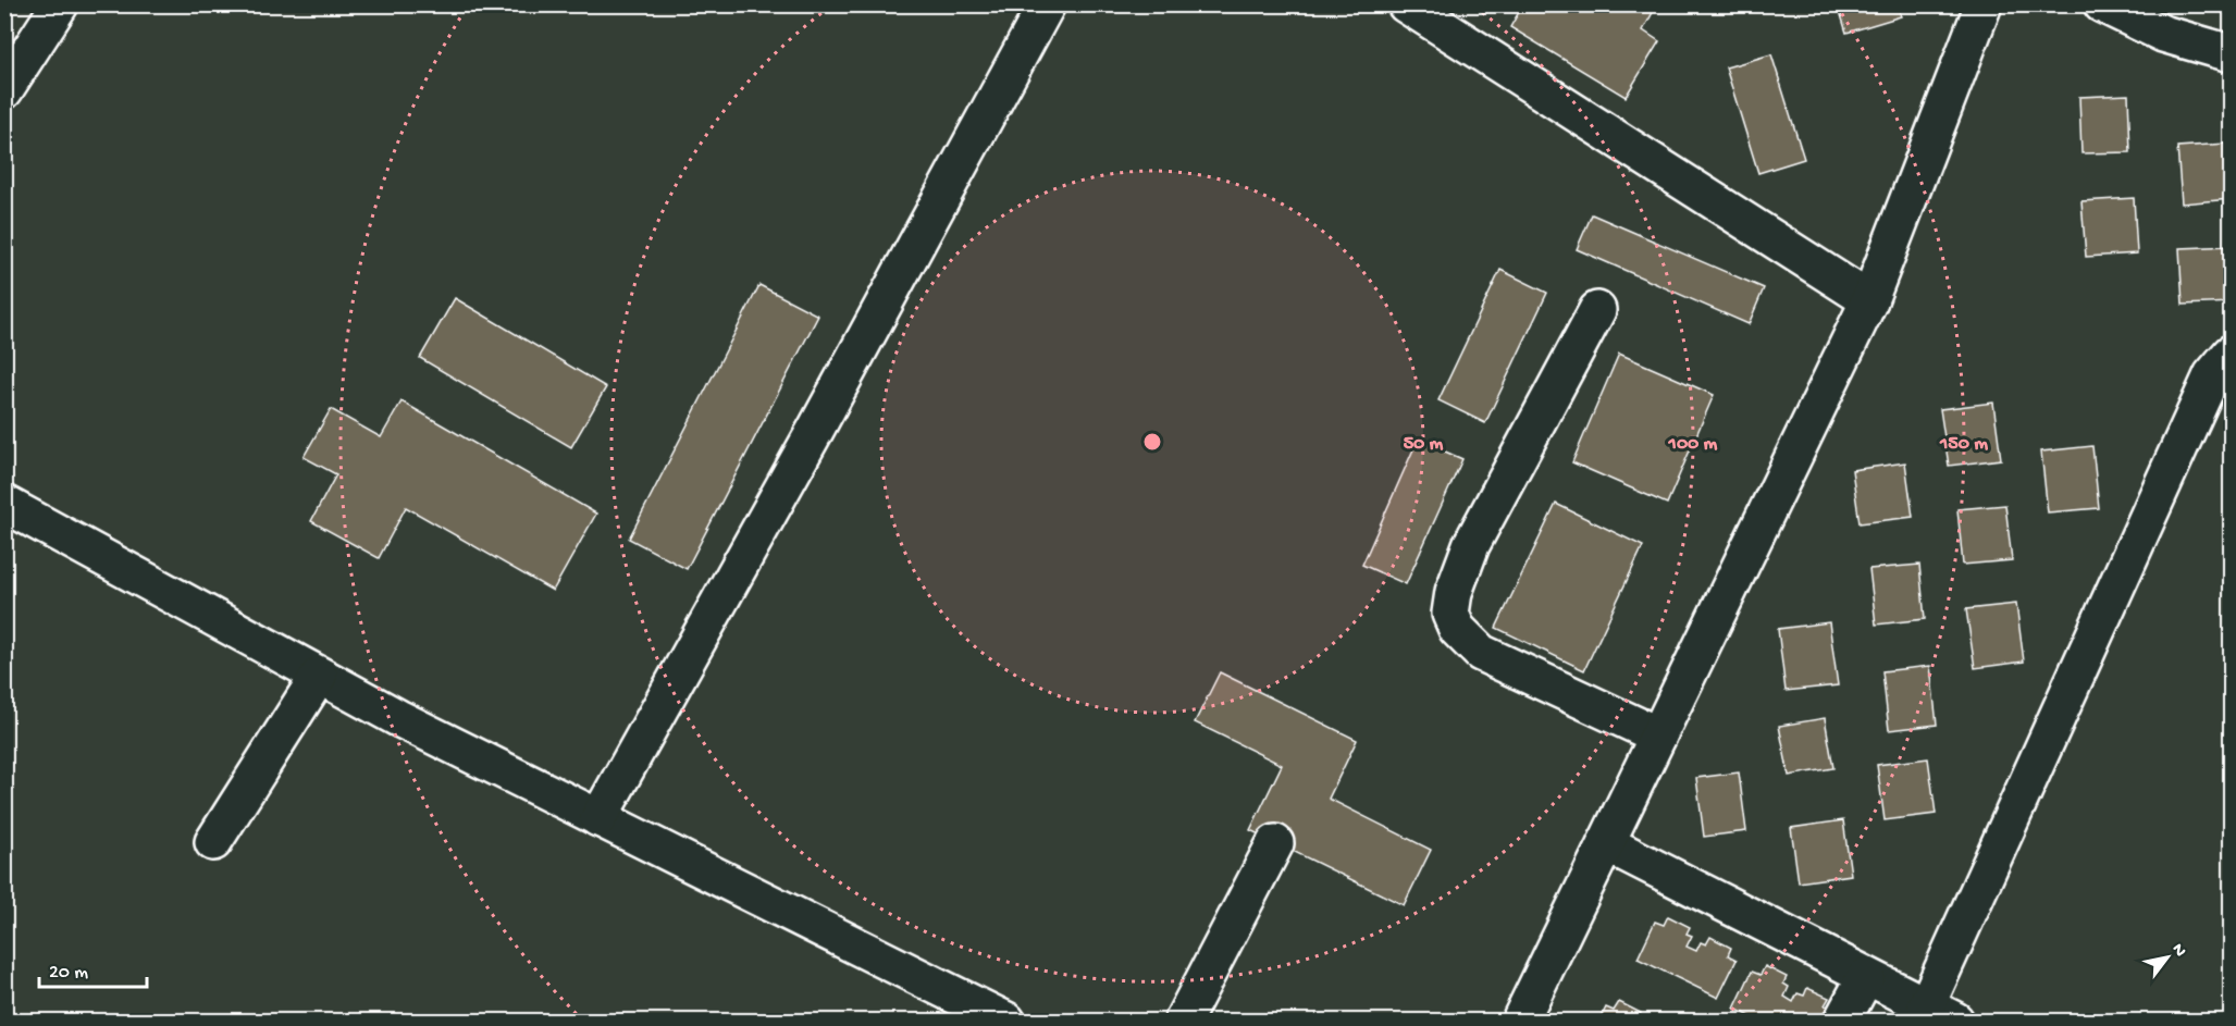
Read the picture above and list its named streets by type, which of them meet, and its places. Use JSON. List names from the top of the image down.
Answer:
{
  "scale_bar": "20 m",
  "north": "top right",
  "rings": ["50 m", "100 m", "150 m"]
}
